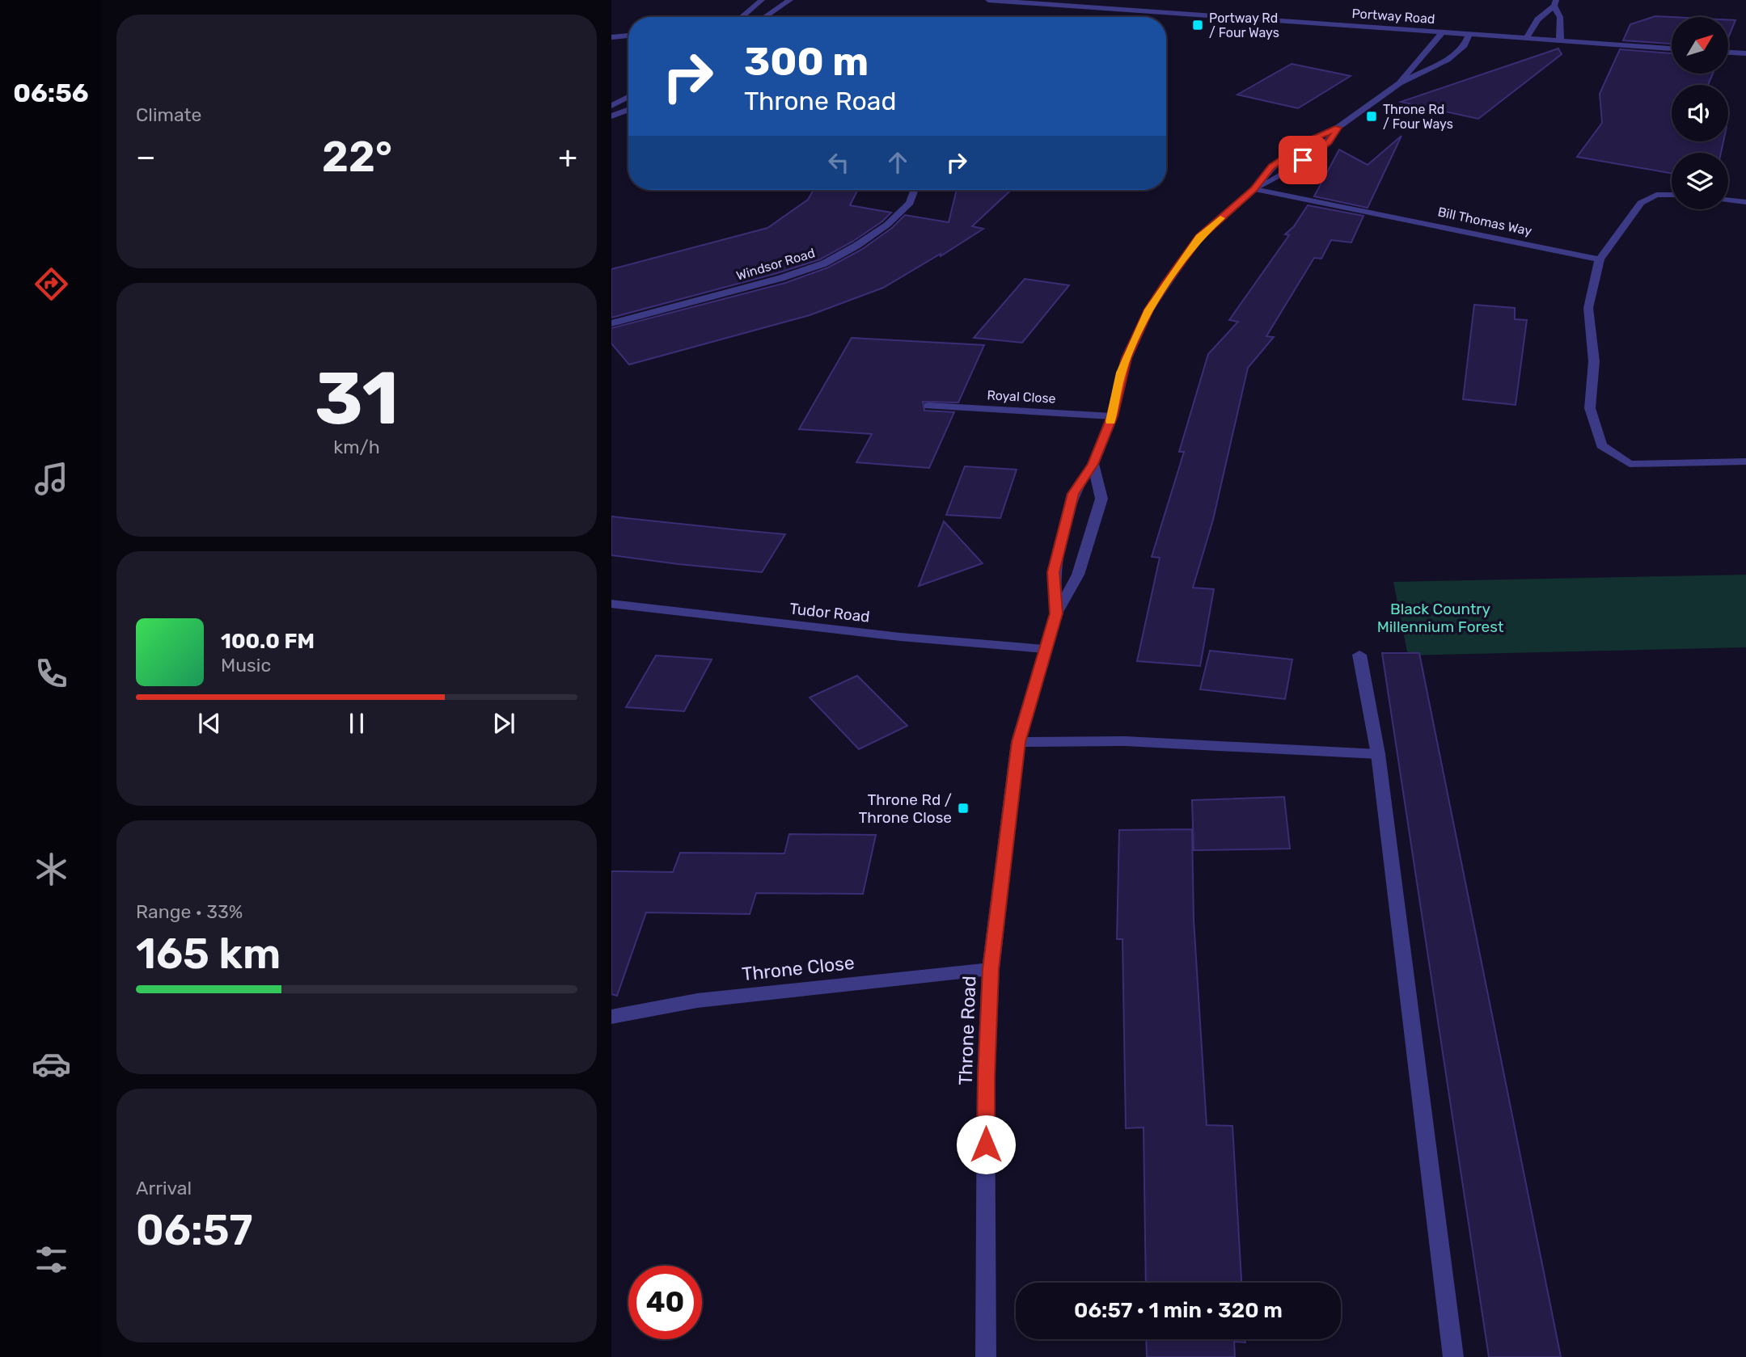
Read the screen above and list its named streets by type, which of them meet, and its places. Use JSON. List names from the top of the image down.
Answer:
{
  "streets": {
    "street": [
      "Portway Road",
      "Bill Thomas Way",
      "Windsor Road",
      "Royal Close",
      "Tudor Road",
      "Throne Close",
      "Throne Road"
    ]
  },
  "crossings": [
    ["Portway Road", "Throne Road"],
    ["Bill Thomas Way", "Throne Road"],
    ["Royal Close", "Throne Road"],
    ["Tudor Road", "Throne Road"],
    ["Throne Close", "Throne Road"]
  ],
  "parks": ["Black Country Millennium Forest"],
  "places": {
    "transit": ["Portway Rd / Four Ways", "Throne Rd / Four Ways", "Throne Rd / Throne Close"]
  },
  "north": "top right",
  "page": {
    "tabs": "06:56",
    "tile": [
      "Climate",
      ["31", "km/h"],
      ["Range · 33%", "165 km"],
      ["Arrival", "06:57"]
    ],
    "turn": ["300 m", "Throne Road"],
    "heat": ["−", "22°", "+"],
    "song": ["100.0 FM", "Music"],
    "limit": "40",
    "trip": "06:57 · 1 min · 320 m"
  }
}
